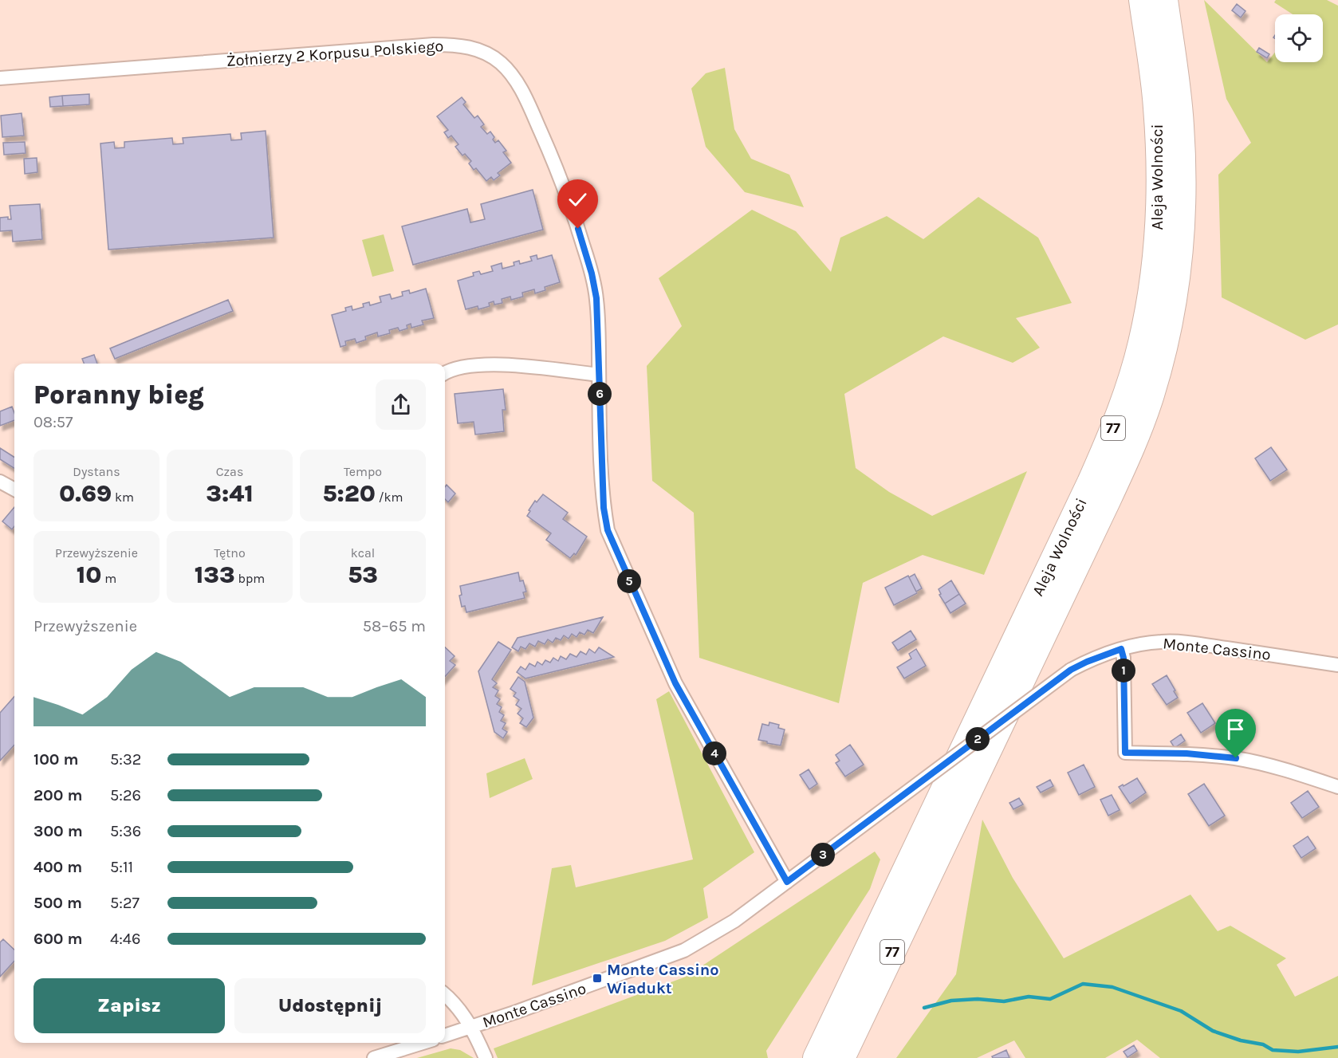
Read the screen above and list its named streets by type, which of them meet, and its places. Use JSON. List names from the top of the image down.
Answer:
{
  "streets": {
    "highway": ["Aleja Wolności", "77"],
    "street": ["Żołnierzy 2 Korpusu Polskiego", "Monte Cassino"]
  },
  "crossings": [
    ["Żołnierzy 2 Korpusu Polskiego", "Monte Cassino"]
  ],
  "places": {
    "transit": ["Monte Cassino Wiadukt"]
  },
  "page": {
    "heading": ["Poranny bieg", "08:57"],
    "pins": [
      "6",
      "5",
      "1",
      "2",
      "4",
      "3"
    ],
    "stats": [
      ["Dystans", "0.69 km"],
      ["Czas", "3:41"],
      ["Tempo", "5:20 /km"],
      ["Przewyższenie", "10 m"],
      ["Tętno", "133 bpm"],
      ["kcal", "53"]
    ],
    "chart": ["Przewyższenie", "58–65 m"],
    "list": [
      {
        "name": "100 m",
        "note": "5:32"
      },
      {
        "name": "200 m",
        "note": "5:26"
      },
      {
        "name": "300 m",
        "note": "5:36"
      },
      {
        "name": "400 m",
        "note": "5:11"
      },
      {
        "name": "500 m",
        "note": "5:27"
      },
      {
        "name": "600 m",
        "note": "4:46"
      }
    ],
    "buttons": ["Zapisz", "Udostępnij"]
  }
}
